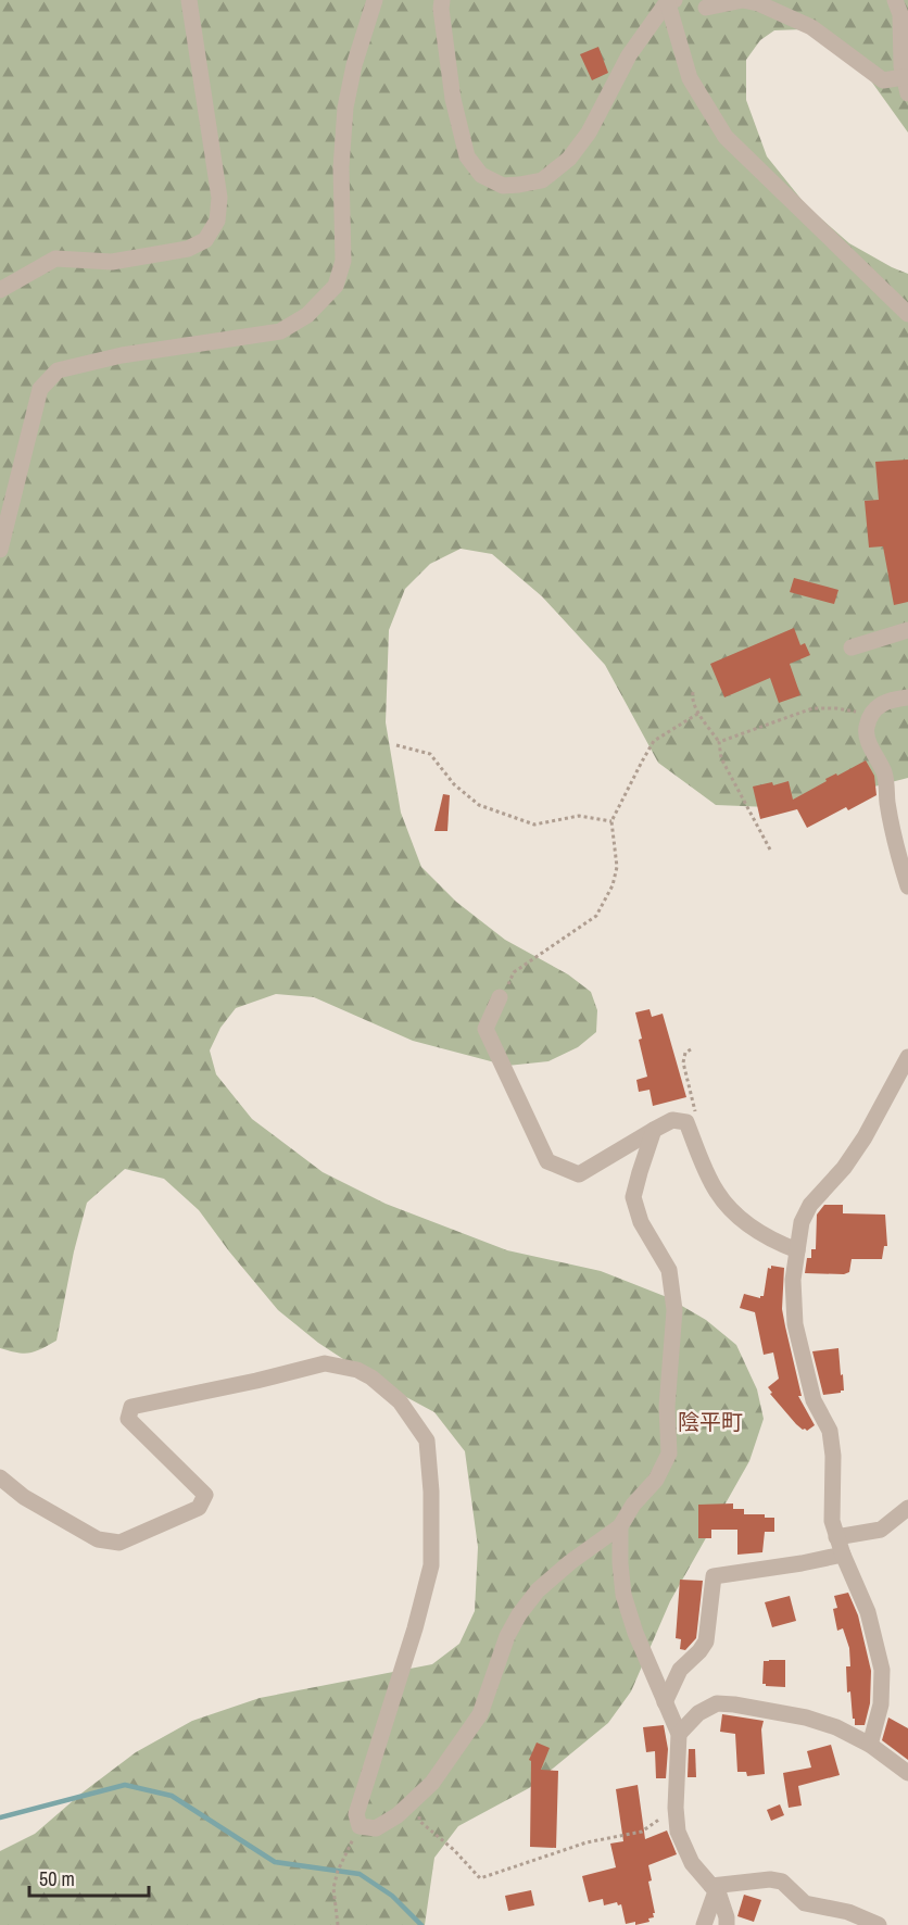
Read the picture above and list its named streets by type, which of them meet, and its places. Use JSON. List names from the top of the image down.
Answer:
{
  "districts": ["陰平町"],
  "scale_bar": "50 m"
}
